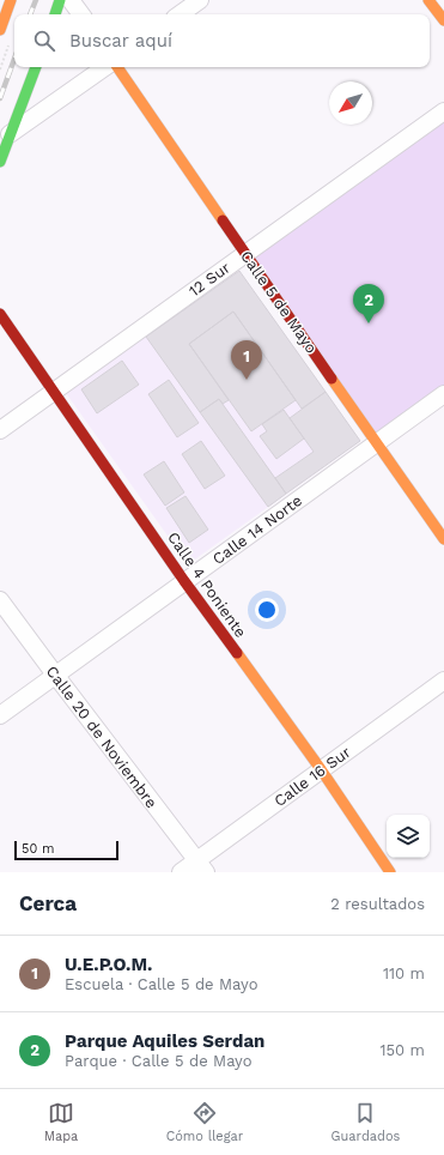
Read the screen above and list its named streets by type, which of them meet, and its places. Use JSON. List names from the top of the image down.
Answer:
{
  "streets": {
    "street": [
      "12 Sur",
      "Calle 5 de Mayo",
      "Calle 14 Norte",
      "Calle 4 Poniente",
      "Calle 20 de Noviembre",
      "Calle 16 Sur"
    ]
  },
  "crossings": [
    ["12 Sur", "Calle 5 de Mayo"],
    ["12 Sur", "Calle 4 Poniente"],
    ["Calle 5 de Mayo", "Calle 14 Norte"],
    ["Calle 14 Norte", "Calle 4 Poniente"],
    ["Calle 14 Norte", "Calle 20 de Noviembre"],
    ["Calle 4 Poniente", "Calle 16 Sur"],
    ["Calle 20 de Noviembre", "Calle 16 Sur"]
  ],
  "scale_bar": "50 m",
  "north": "bottom left",
  "page": {
    "search": "Buscar aquí",
    "pins": ["2", "1"],
    "scale": "50 m",
    "heading": ["Cerca", "2 resultados"],
    "list": [
      {
        "mark": "1",
        "name": "U.E.P.O.M.",
        "note": "Escuela · Calle 5 de Mayo",
        "value": "110 m"
      },
      {
        "mark": "2",
        "name": "Parque Aquiles Serdan",
        "note": "Parque · Calle 5 de Mayo",
        "value": "150 m"
      }
    ],
    "nav": ["Mapa", "Cómo llegar", "Guardados"]
  }
}
